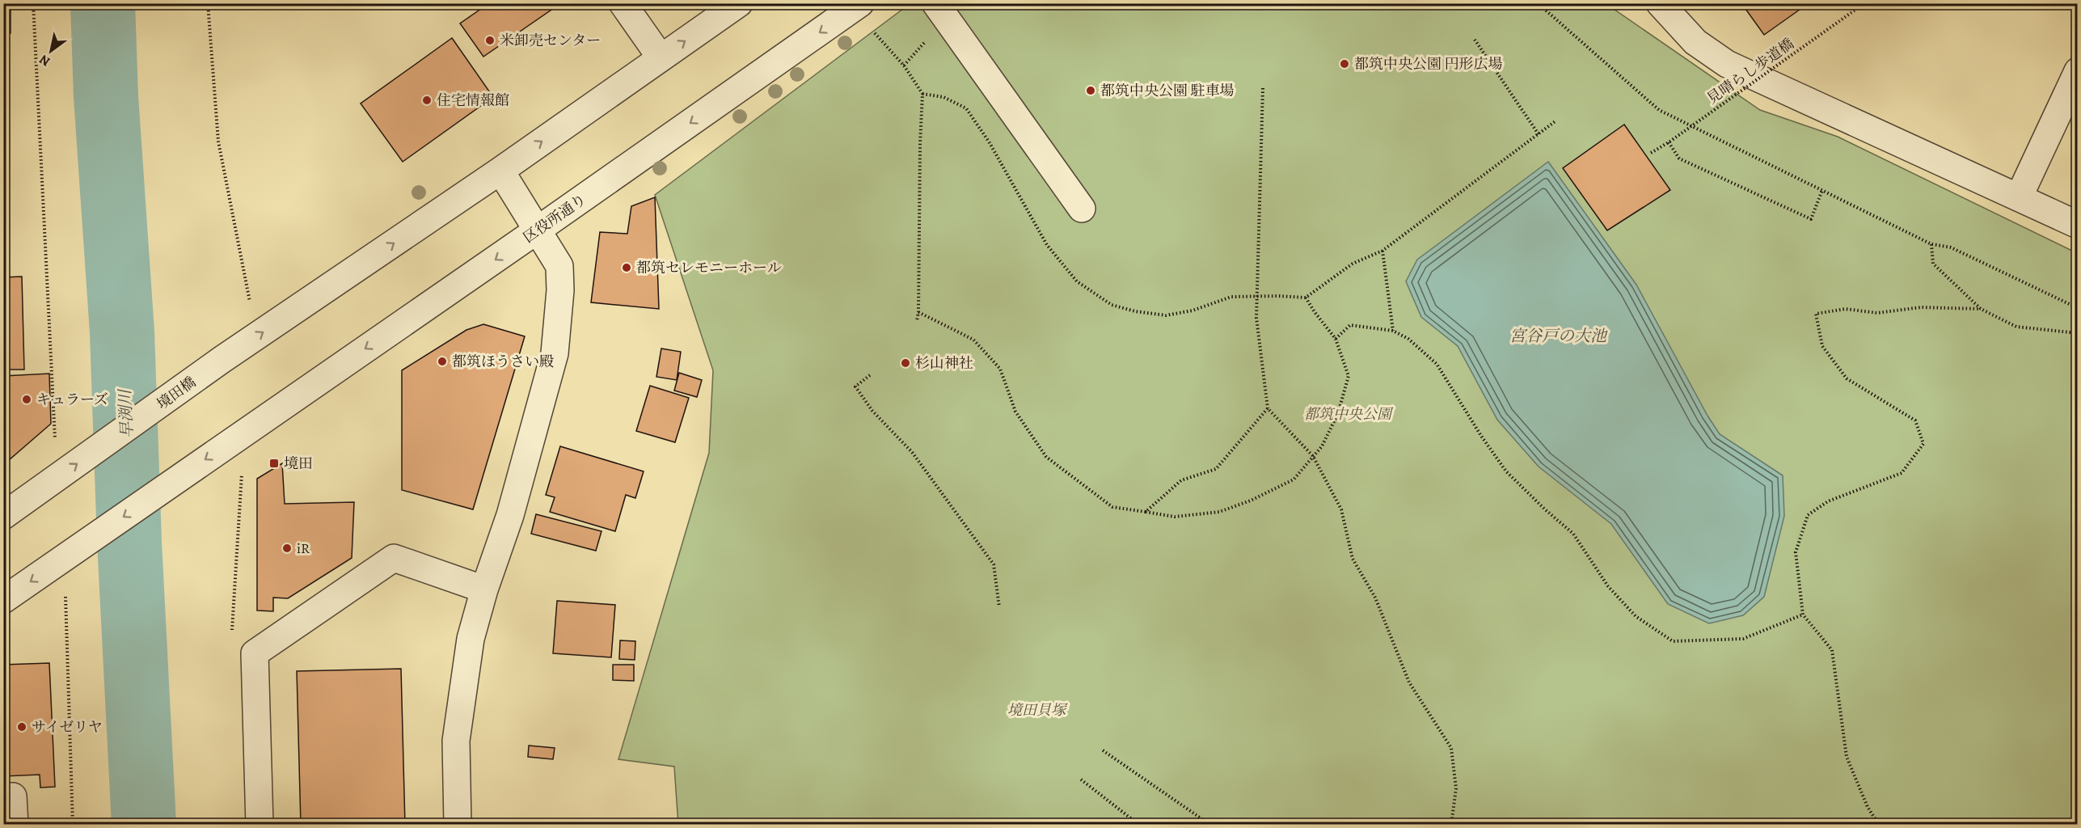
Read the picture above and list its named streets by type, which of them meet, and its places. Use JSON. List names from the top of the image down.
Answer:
{
  "streets": {
    "street": ["区役所通り", "境田橋"],
    "path": ["見晴らし歩道橋"]
  },
  "one_way": ["区役所通り", "境田橋"],
  "water": ["宮谷戸の大池", "早渕川"],
  "parks": ["都筑中央公園", "境田貝塚"],
  "places": {
    "other": [
      "米卸売センター",
      "都筑中央公園 円形広場",
      "都筑中央公園 駐車場",
      "住宅情報館",
      "都筑セレモニーホール",
      "都筑ほうさい殿",
      "杉山神社",
      "キュラーズ",
      "iR",
      "サイゼリヤ"
    ],
    "transit": ["境田"]
  },
  "north": "bottom left"
}
